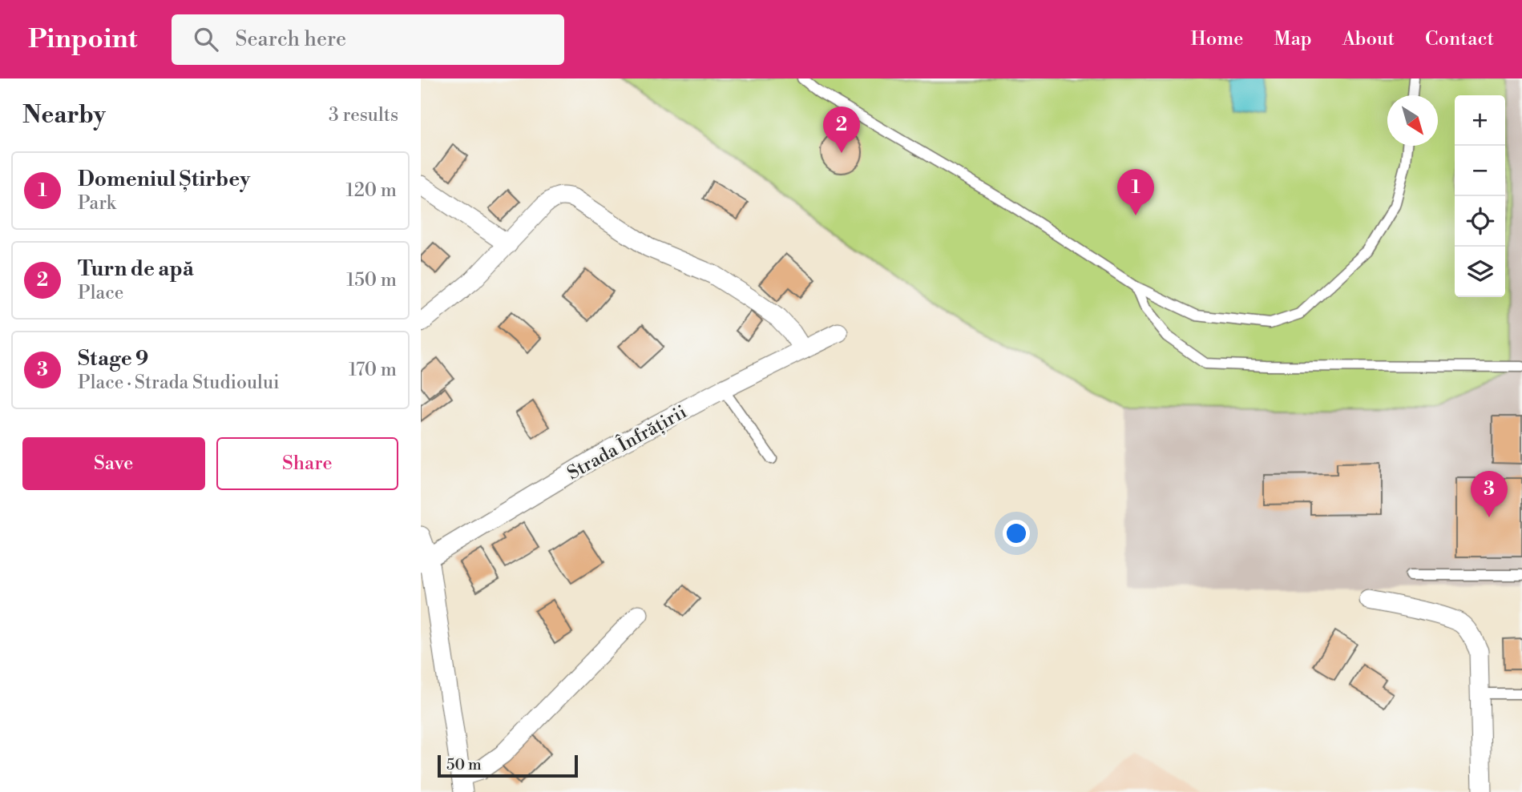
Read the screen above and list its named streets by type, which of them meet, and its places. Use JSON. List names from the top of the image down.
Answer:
{
  "streets": {
    "street": ["Strada Înfrățirii"]
  },
  "scale_bar": "50 m",
  "north": "bottom right",
  "page": {
    "header": "Pinpoint",
    "search": "Search here",
    "nav": [
      "Home",
      "Map",
      "About",
      "Contact"
    ],
    "heading": ["Nearby", "3 results"],
    "map_buttons": ["+", "−"],
    "pins": ["2", "1", "3"],
    "list": [
      {
        "mark": "1",
        "name": "Domeniul Știrbey",
        "note": "Park",
        "value": "120 m"
      },
      {
        "mark": "2",
        "name": "Turn de apă",
        "note": "Place",
        "value": "150 m"
      },
      {
        "mark": "3",
        "name": "Stage 9",
        "note": "Place · Strada Studioului",
        "value": "170 m"
      }
    ],
    "buttons": ["Save", "Share"],
    "scale": "50 m"
  }
}
